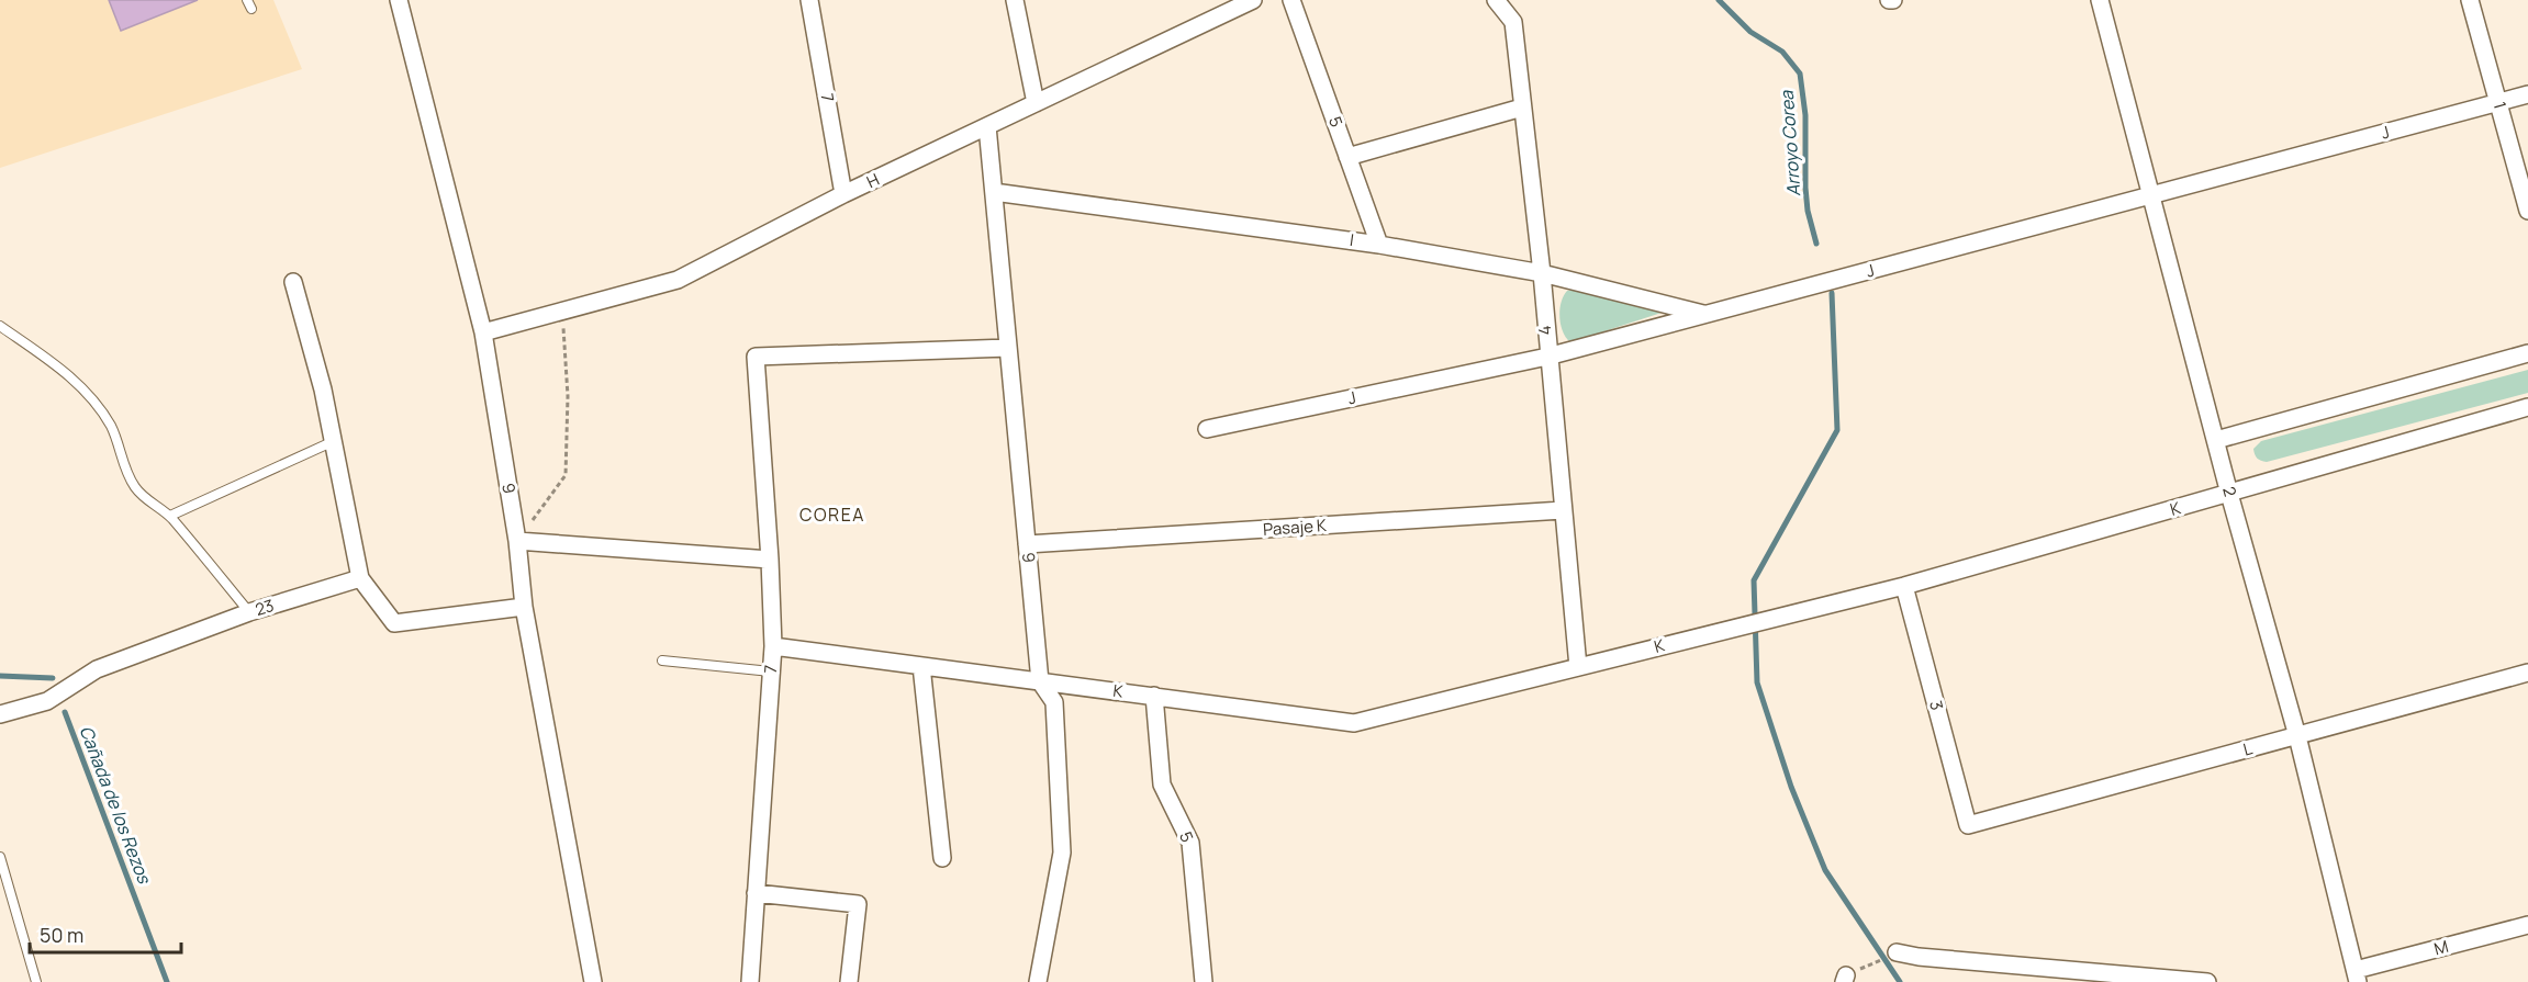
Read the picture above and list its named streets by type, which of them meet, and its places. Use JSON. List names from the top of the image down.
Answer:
{
  "streets": {
    "street": [
      "7",
      "1",
      "5",
      "J",
      "H",
      "I",
      "4",
      "9",
      "2",
      "K",
      "Pasaje K",
      "6",
      "23",
      "3",
      "L",
      "M"
    ]
  },
  "crossings": [
    ["7", "H"],
    ["7", "K"],
    ["7", "6"],
    ["1", "J"],
    ["5", "I"],
    ["5", "K"],
    ["J", "I"],
    ["J", "4"],
    ["J", "2"],
    ["H", "9"],
    ["H", "6"],
    ["I", "4"],
    ["I", "6"],
    ["4", "K"],
    ["4", "Pasaje K"],
    ["2", "K"],
    ["2", "L"],
    ["2", "M"],
    ["K", "6"],
    ["K", "3"],
    ["Pasaje K", "6"],
    ["3", "L"]
  ],
  "districts": ["COREA"],
  "water": ["Arroyo Corea", "Cañada de los Rezos"],
  "scale_bar": "50 m"
}
